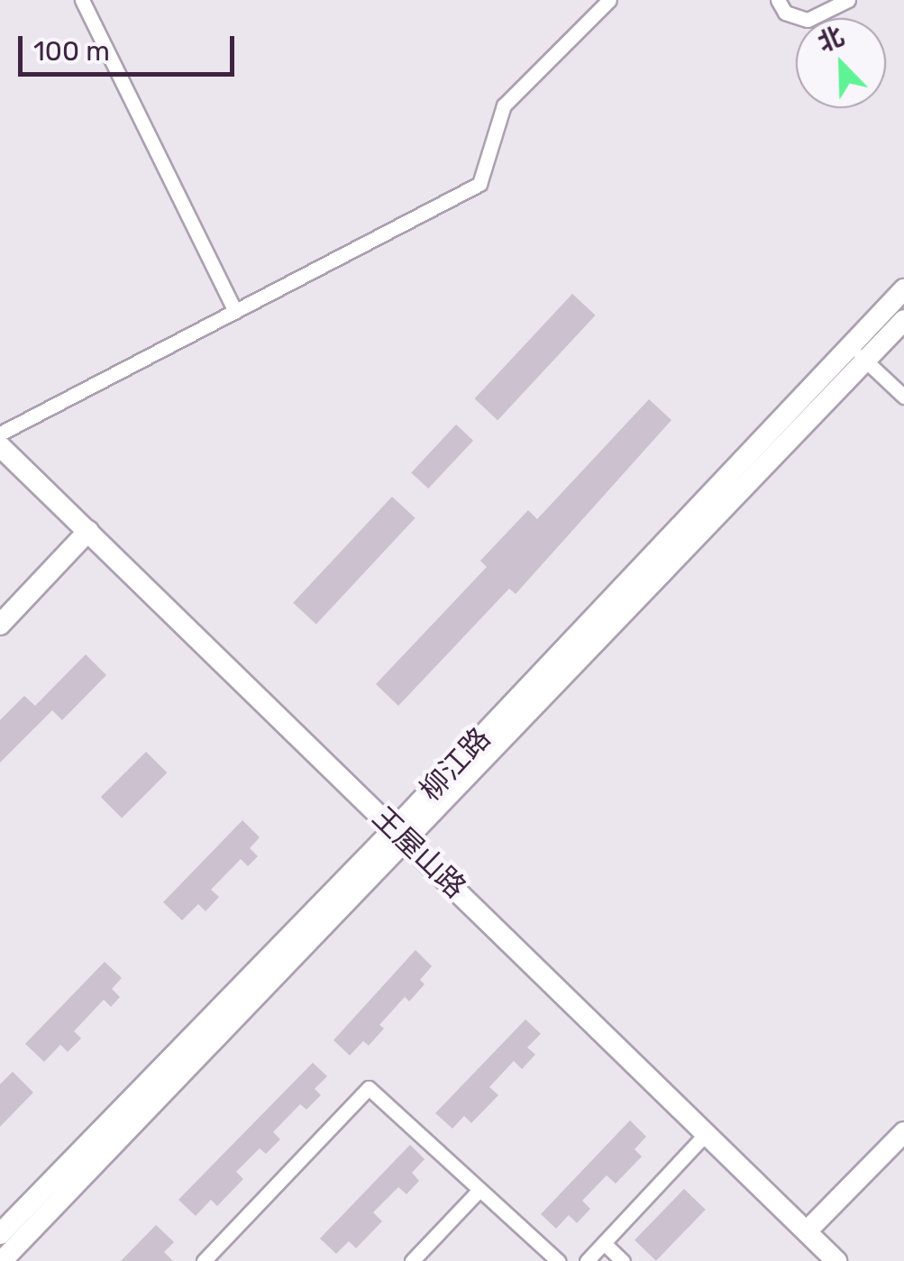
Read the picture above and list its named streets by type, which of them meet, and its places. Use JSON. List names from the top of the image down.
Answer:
{
  "streets": {
    "street": ["柳江路", "王屋山路"]
  },
  "crossings": [
    ["柳江路", "王屋山路"]
  ],
  "scale_bar": "100 m",
  "north": "top left"
}
